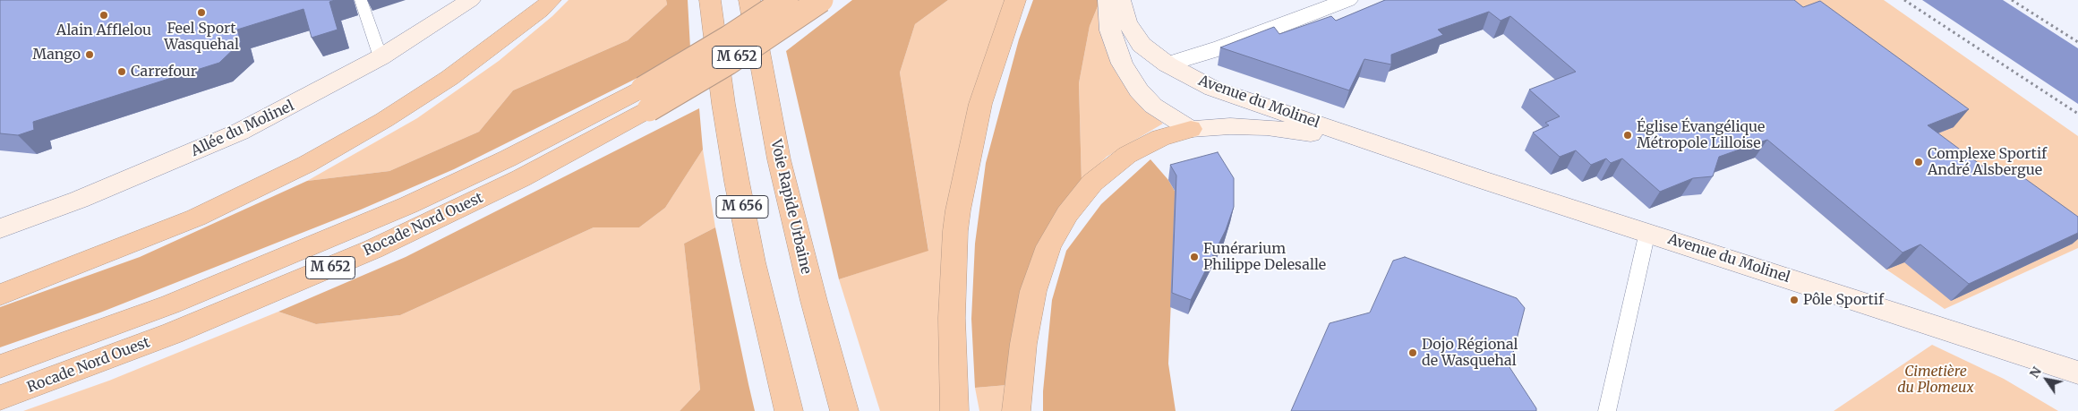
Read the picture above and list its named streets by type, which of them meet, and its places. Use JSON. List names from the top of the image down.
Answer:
{
  "streets": {
    "highway": [
      "M 652",
      "M 656",
      "Voie Rapide Urbaine",
      "Rocade Nord Ouest"
    ],
    "street": ["Avenue du Molinel", "Allée du Molinel"]
  },
  "parks": ["Cimetière du Plomeux"],
  "places": [
    "Feel Sport Wasquehal",
    "Alain Afflelou",
    "Mango",
    "Carrefour",
    "Église Évangélique Métropole Lilloise",
    "Complexe Sportif André Alsbergue",
    "Funérarium Philippe Delesalle",
    "Pôle Sportif",
    "Dojo Régional de Wasquehal"
  ],
  "north": "top left"
}
